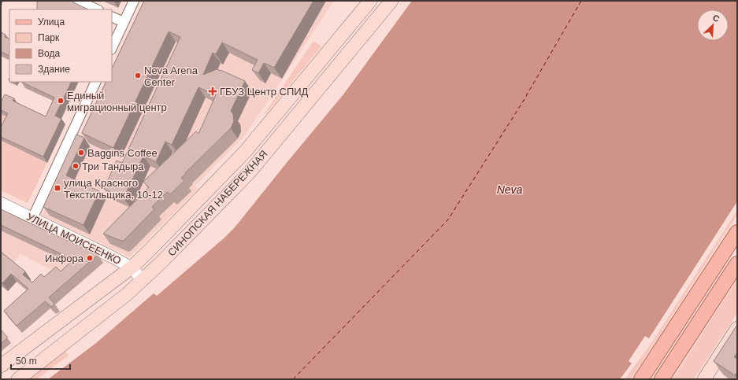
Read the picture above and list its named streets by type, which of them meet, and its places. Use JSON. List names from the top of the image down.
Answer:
{
  "streets": {
    "main road": ["СИНОПСКАЯ НАБЕРЕЖНАЯ"],
    "street": ["УЛИЦА МОИСЕЕНКО"]
  },
  "crossings": [
    ["СИНОПСКАЯ НАБЕРЕЖНАЯ", "УЛИЦА МОИСЕЕНКО"]
  ],
  "water": ["Neva"],
  "places": {
    "other": [
      "Neva Arena Center",
      "Единый миграционный центр",
      "Baggins Coffee",
      "Три Тандыра",
      "Инфора"
    ],
    "health": ["ГБУЗ Центр СПИД"],
    "transit": ["улица Красного Текстильщика, 10-12"]
  },
  "legend": [
    "Улица",
    "Парк",
    "Вода",
    "Здание"
  ],
  "scale_bar": "50 m",
  "north": "top right"
}
